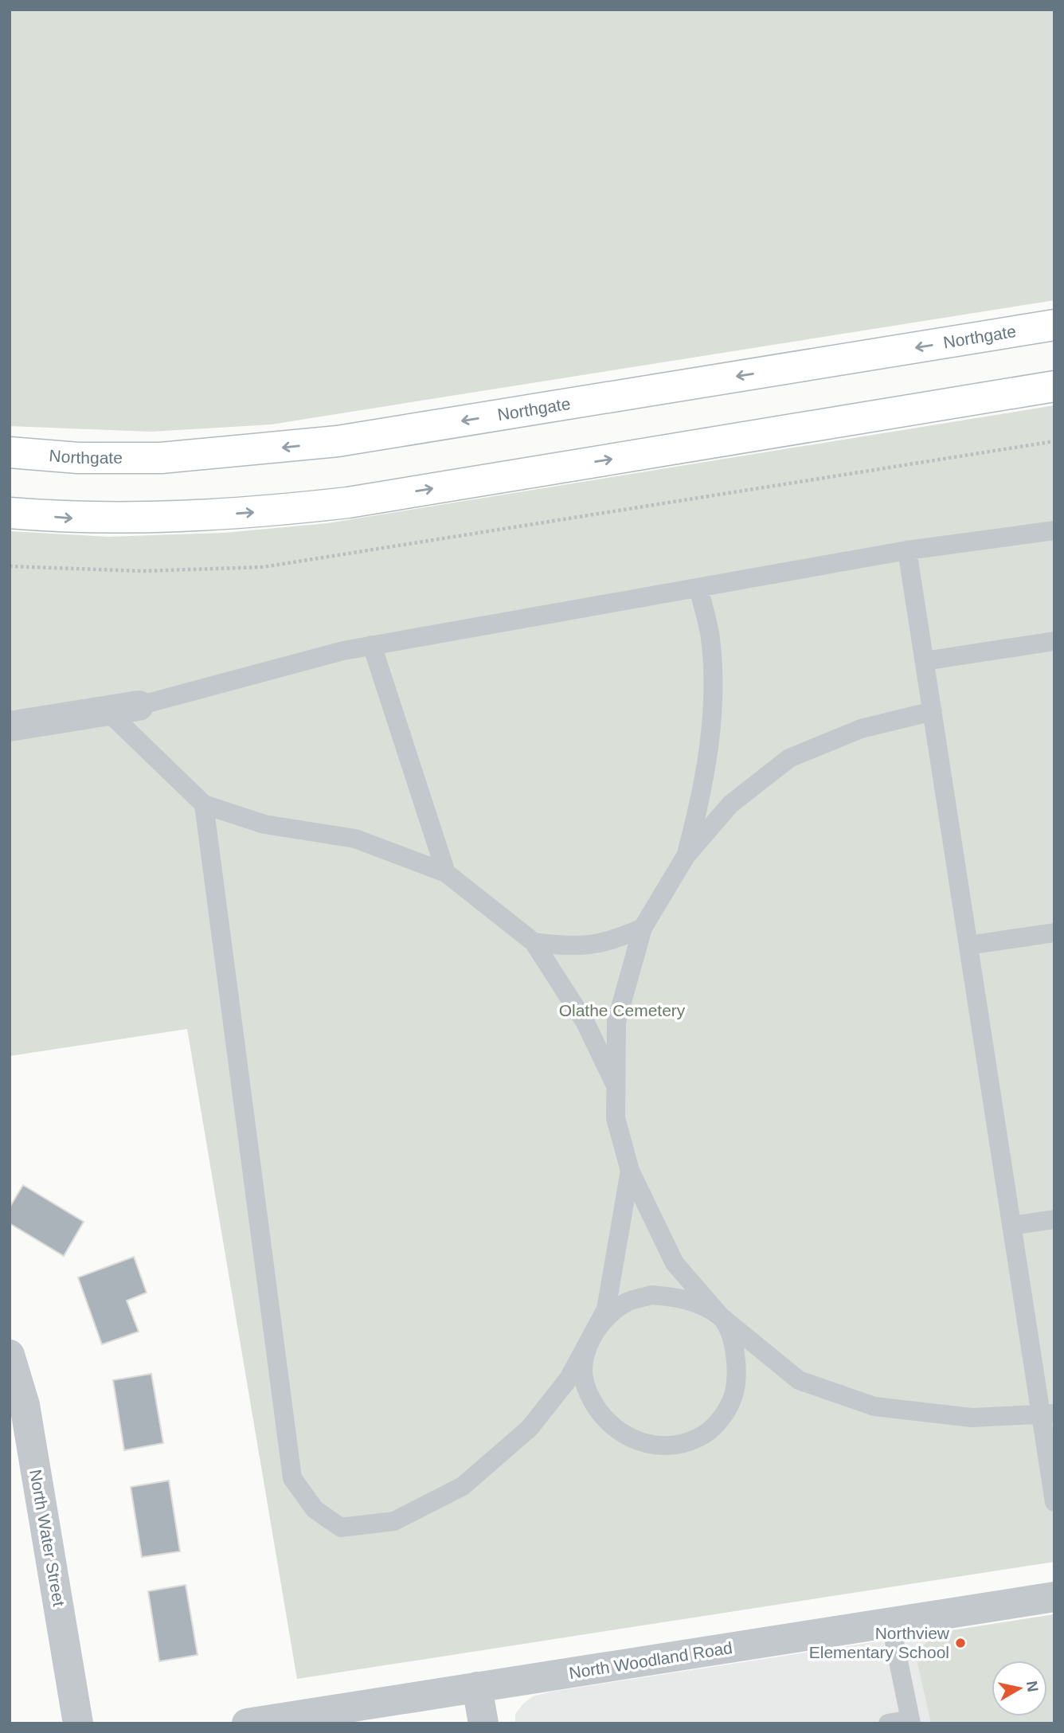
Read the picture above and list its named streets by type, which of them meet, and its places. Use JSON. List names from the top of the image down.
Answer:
{
  "streets": {
    "main road": ["Northgate"],
    "street": ["North Water Street", "North Woodland Road"]
  },
  "parks": ["Olathe Cemetery"],
  "places": ["Northview Elementary School"],
  "north": "right"
}
